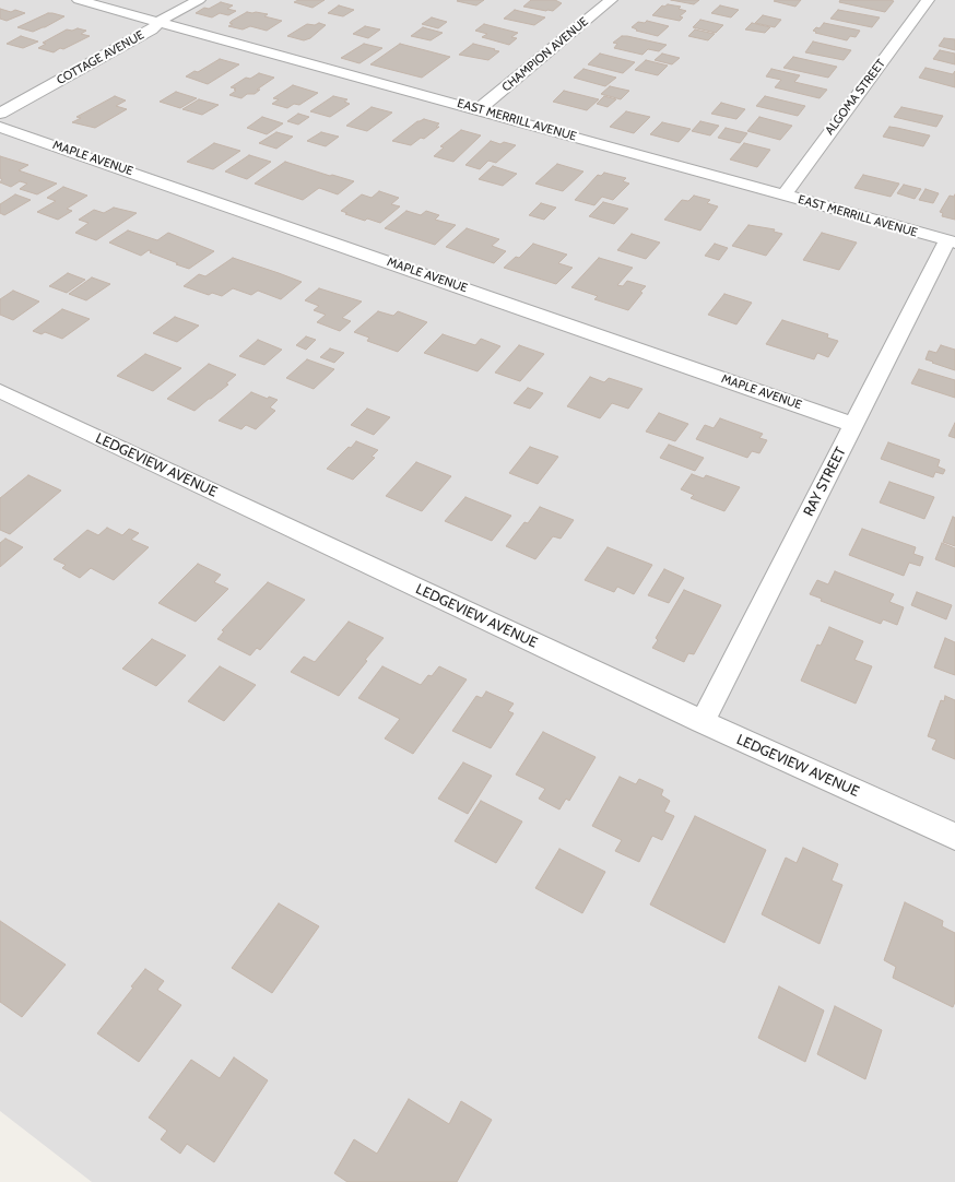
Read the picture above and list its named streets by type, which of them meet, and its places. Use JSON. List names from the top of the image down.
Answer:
{
  "streets": {
    "street": [
      "CHAMPION AVENUE",
      "COTTAGE AVENUE",
      "ALGOMA STREET",
      "EAST MERRILL AVENUE",
      "MAPLE AVENUE",
      "LEDGEVIEW AVENUE",
      "RAY STREET"
    ]
  },
  "crossings": [
    ["CHAMPION AVENUE", "EAST MERRILL AVENUE"],
    ["COTTAGE AVENUE", "EAST MERRILL AVENUE"],
    ["ALGOMA STREET", "EAST MERRILL AVENUE"],
    ["EAST MERRILL AVENUE", "RAY STREET"],
    ["MAPLE AVENUE", "RAY STREET"],
    ["LEDGEVIEW AVENUE", "RAY STREET"]
  ]
}
